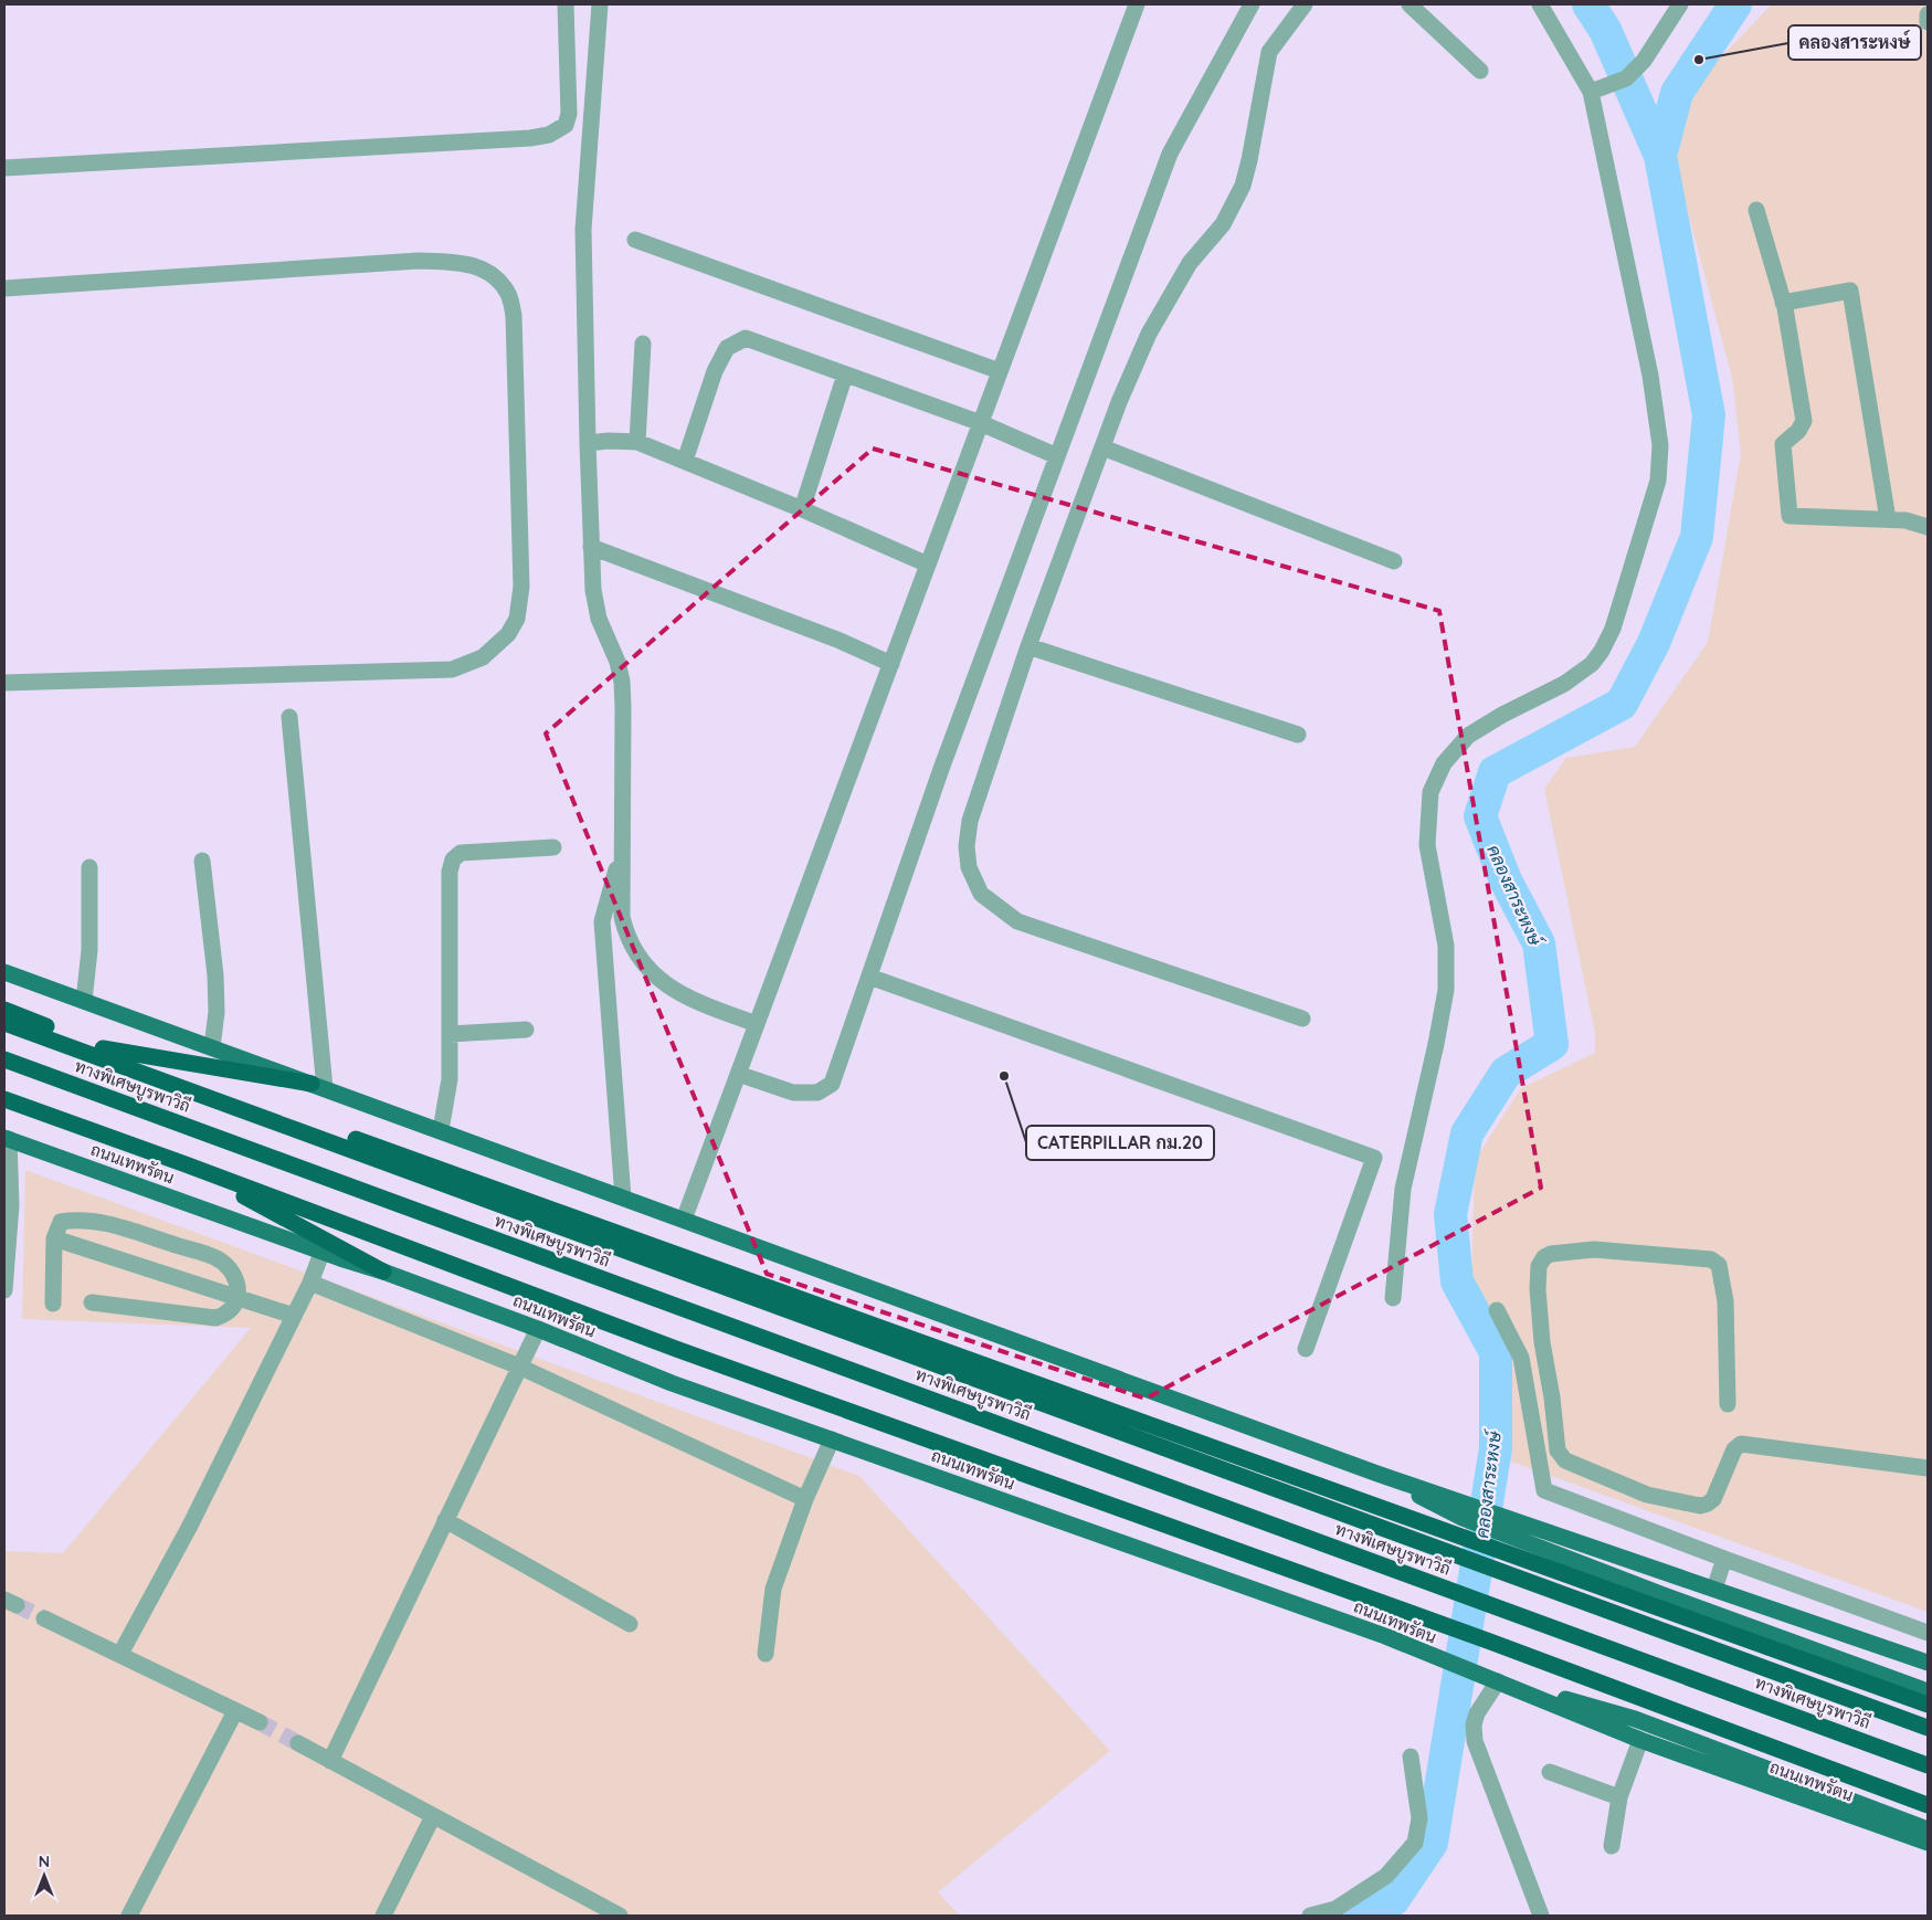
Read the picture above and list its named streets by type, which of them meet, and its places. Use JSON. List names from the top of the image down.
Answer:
{
  "streets": {
    "highway": ["ทางพิเศษบูรพาวิถี", "ถนนเทพรัตน"]
  },
  "water": ["คลองสาระหงษ์"],
  "places": ["คลองสาระหงษ์", "CATERPILLAR กม.20"],
  "north": "top"
}
